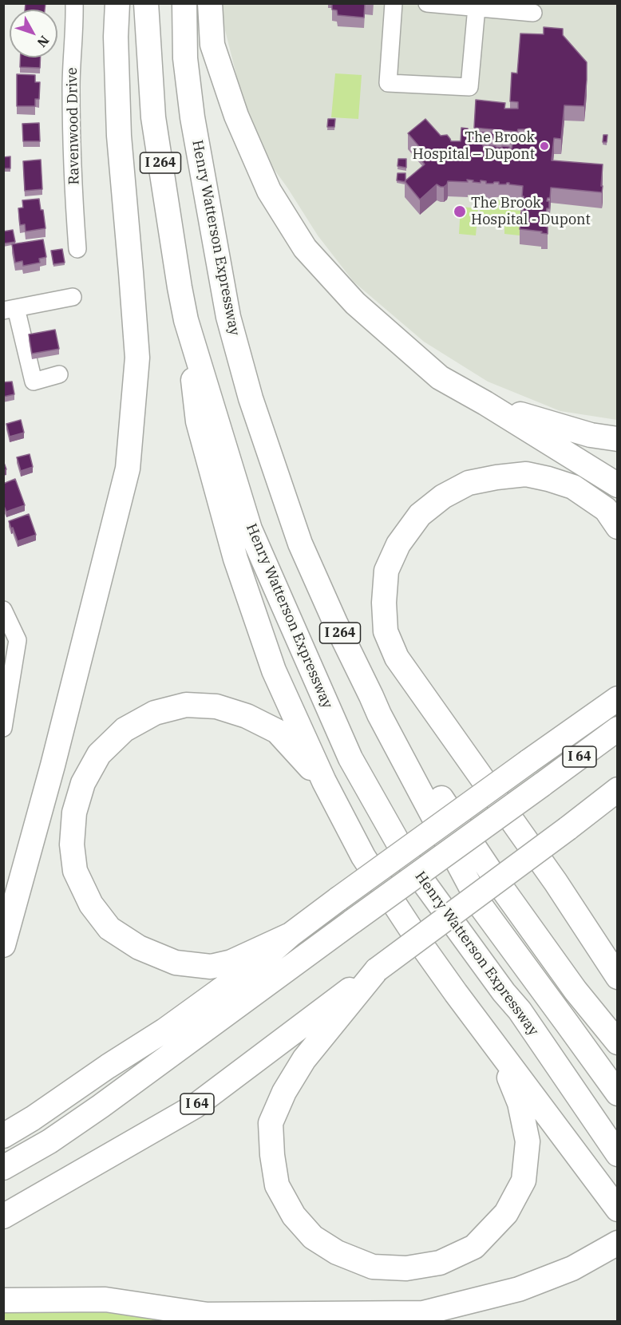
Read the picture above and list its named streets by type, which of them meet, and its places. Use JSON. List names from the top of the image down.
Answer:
{
  "streets": {
    "highway": ["I 264", "Henry Watterson Expressway", "I 64"],
    "street": ["Ravenwood Drive"]
  },
  "places": ["The Brook Hospital – Dupont", "The Brook Hospital - Dupont"],
  "north": "bottom right"
}
